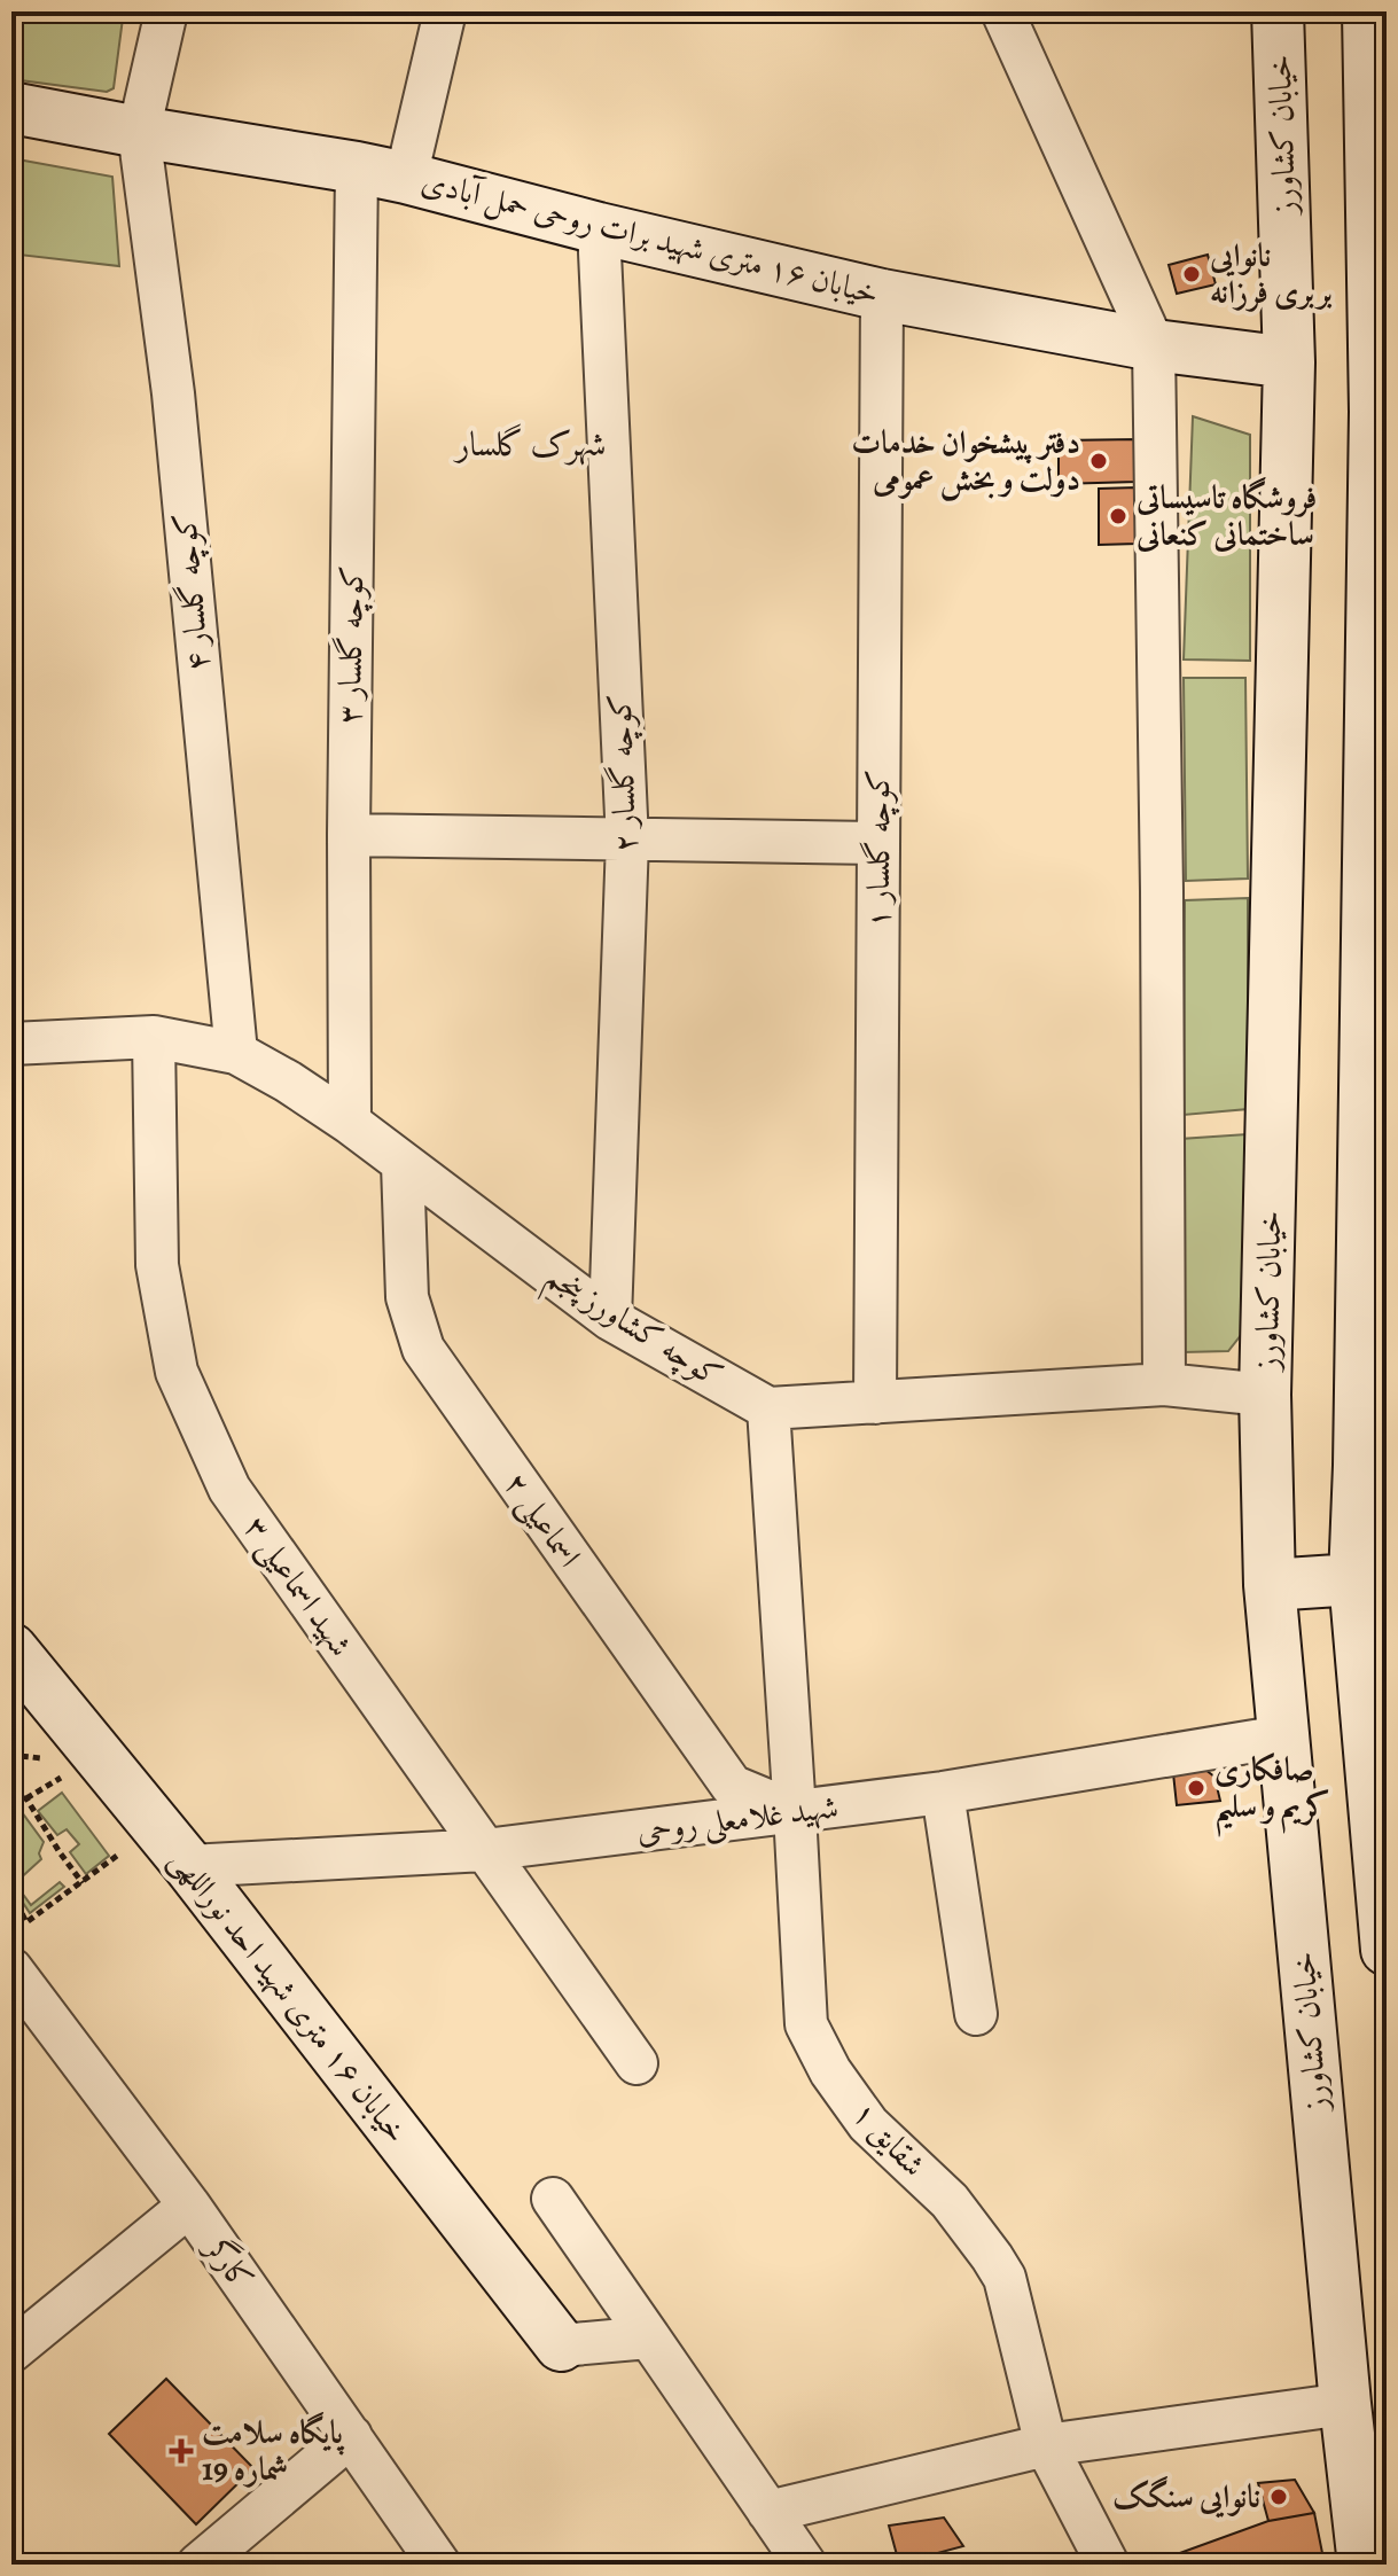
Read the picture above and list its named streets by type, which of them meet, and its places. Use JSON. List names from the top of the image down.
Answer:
{
  "streets": {
    "main road": ["خیابان کشاورز", "خیابان ۱۶ متری شهید برات روحی حمل آبادی", "خیابان ۱۶ متری شهید احد نوراللهی"],
    "street": [
      "کوچه گلسار ۴",
      "کوچه گلسار ۳",
      "کوچه گلسار ۲",
      "کوچه گلسار ۱",
      "کوچه کشاورز پنجم",
      "اسماعیلی ۲",
      "شهید اسماعیلی ۳",
      "شهید غلامعلی روحی",
      "شقایق ۱",
      "کارگر"
    ]
  },
  "crossings": [
    ["خیابان کشاورز", "خیابان ۱۶ متری شهید برات روحی حمل آبادی"],
    ["خیابان کشاورز", "شهید غلامعلی روحی"],
    ["خیابان ۱۶ متری شهید برات روحی حمل آبادی", "کوچه گلسار ۴"],
    ["خیابان ۱۶ متری شهید برات روحی حمل آبادی", "کوچه گلسار ۳"],
    ["خیابان ۱۶ متری شهید برات روحی حمل آبادی", "کوچه گلسار ۲"],
    ["خیابان ۱۶ متری شهید برات روحی حمل آبادی", "کوچه گلسار ۱"],
    ["کوچه گلسار ۴", "کوچه کشاورز پنجم"],
    ["کوچه گلسار ۳", "کوچه کشاورز پنجم"],
    ["کوچه گلسار ۲", "کوچه کشاورز پنجم"],
    ["کوچه کشاورز پنجم", "اسماعیلی ۲"],
    ["کوچه کشاورز پنجم", "شهید اسماعیلی ۳"],
    ["کوچه کشاورز پنجم", "شقایق ۱"],
    ["اسماعیلی ۲", "شهید غلامعلی روحی"],
    ["اسماعیلی ۲", "شقایق ۱"],
    ["شهید اسماعیلی ۳", "شهید غلامعلی روحی"],
    ["شهید غلامعلی روحی", "خیابان ۱۶ متری شهید احد نوراللهی"],
    ["شهید غلامعلی روحی", "شقایق ۱"]
  ],
  "districts": ["شهرک گلسار"],
  "places": {
    "other": [
      "نانوایی بربری فرزانه",
      "دفتر پیشخوان خدمات دولت و بخش عمومی",
      "فروشگاه تاسیساتی ساختمانی کنعانی",
      "صافکاری کریم و سلیم",
      "نانوایی سنگک"
    ],
    "health": ["پایگاه سلامت شماره 19"]
  }
}
